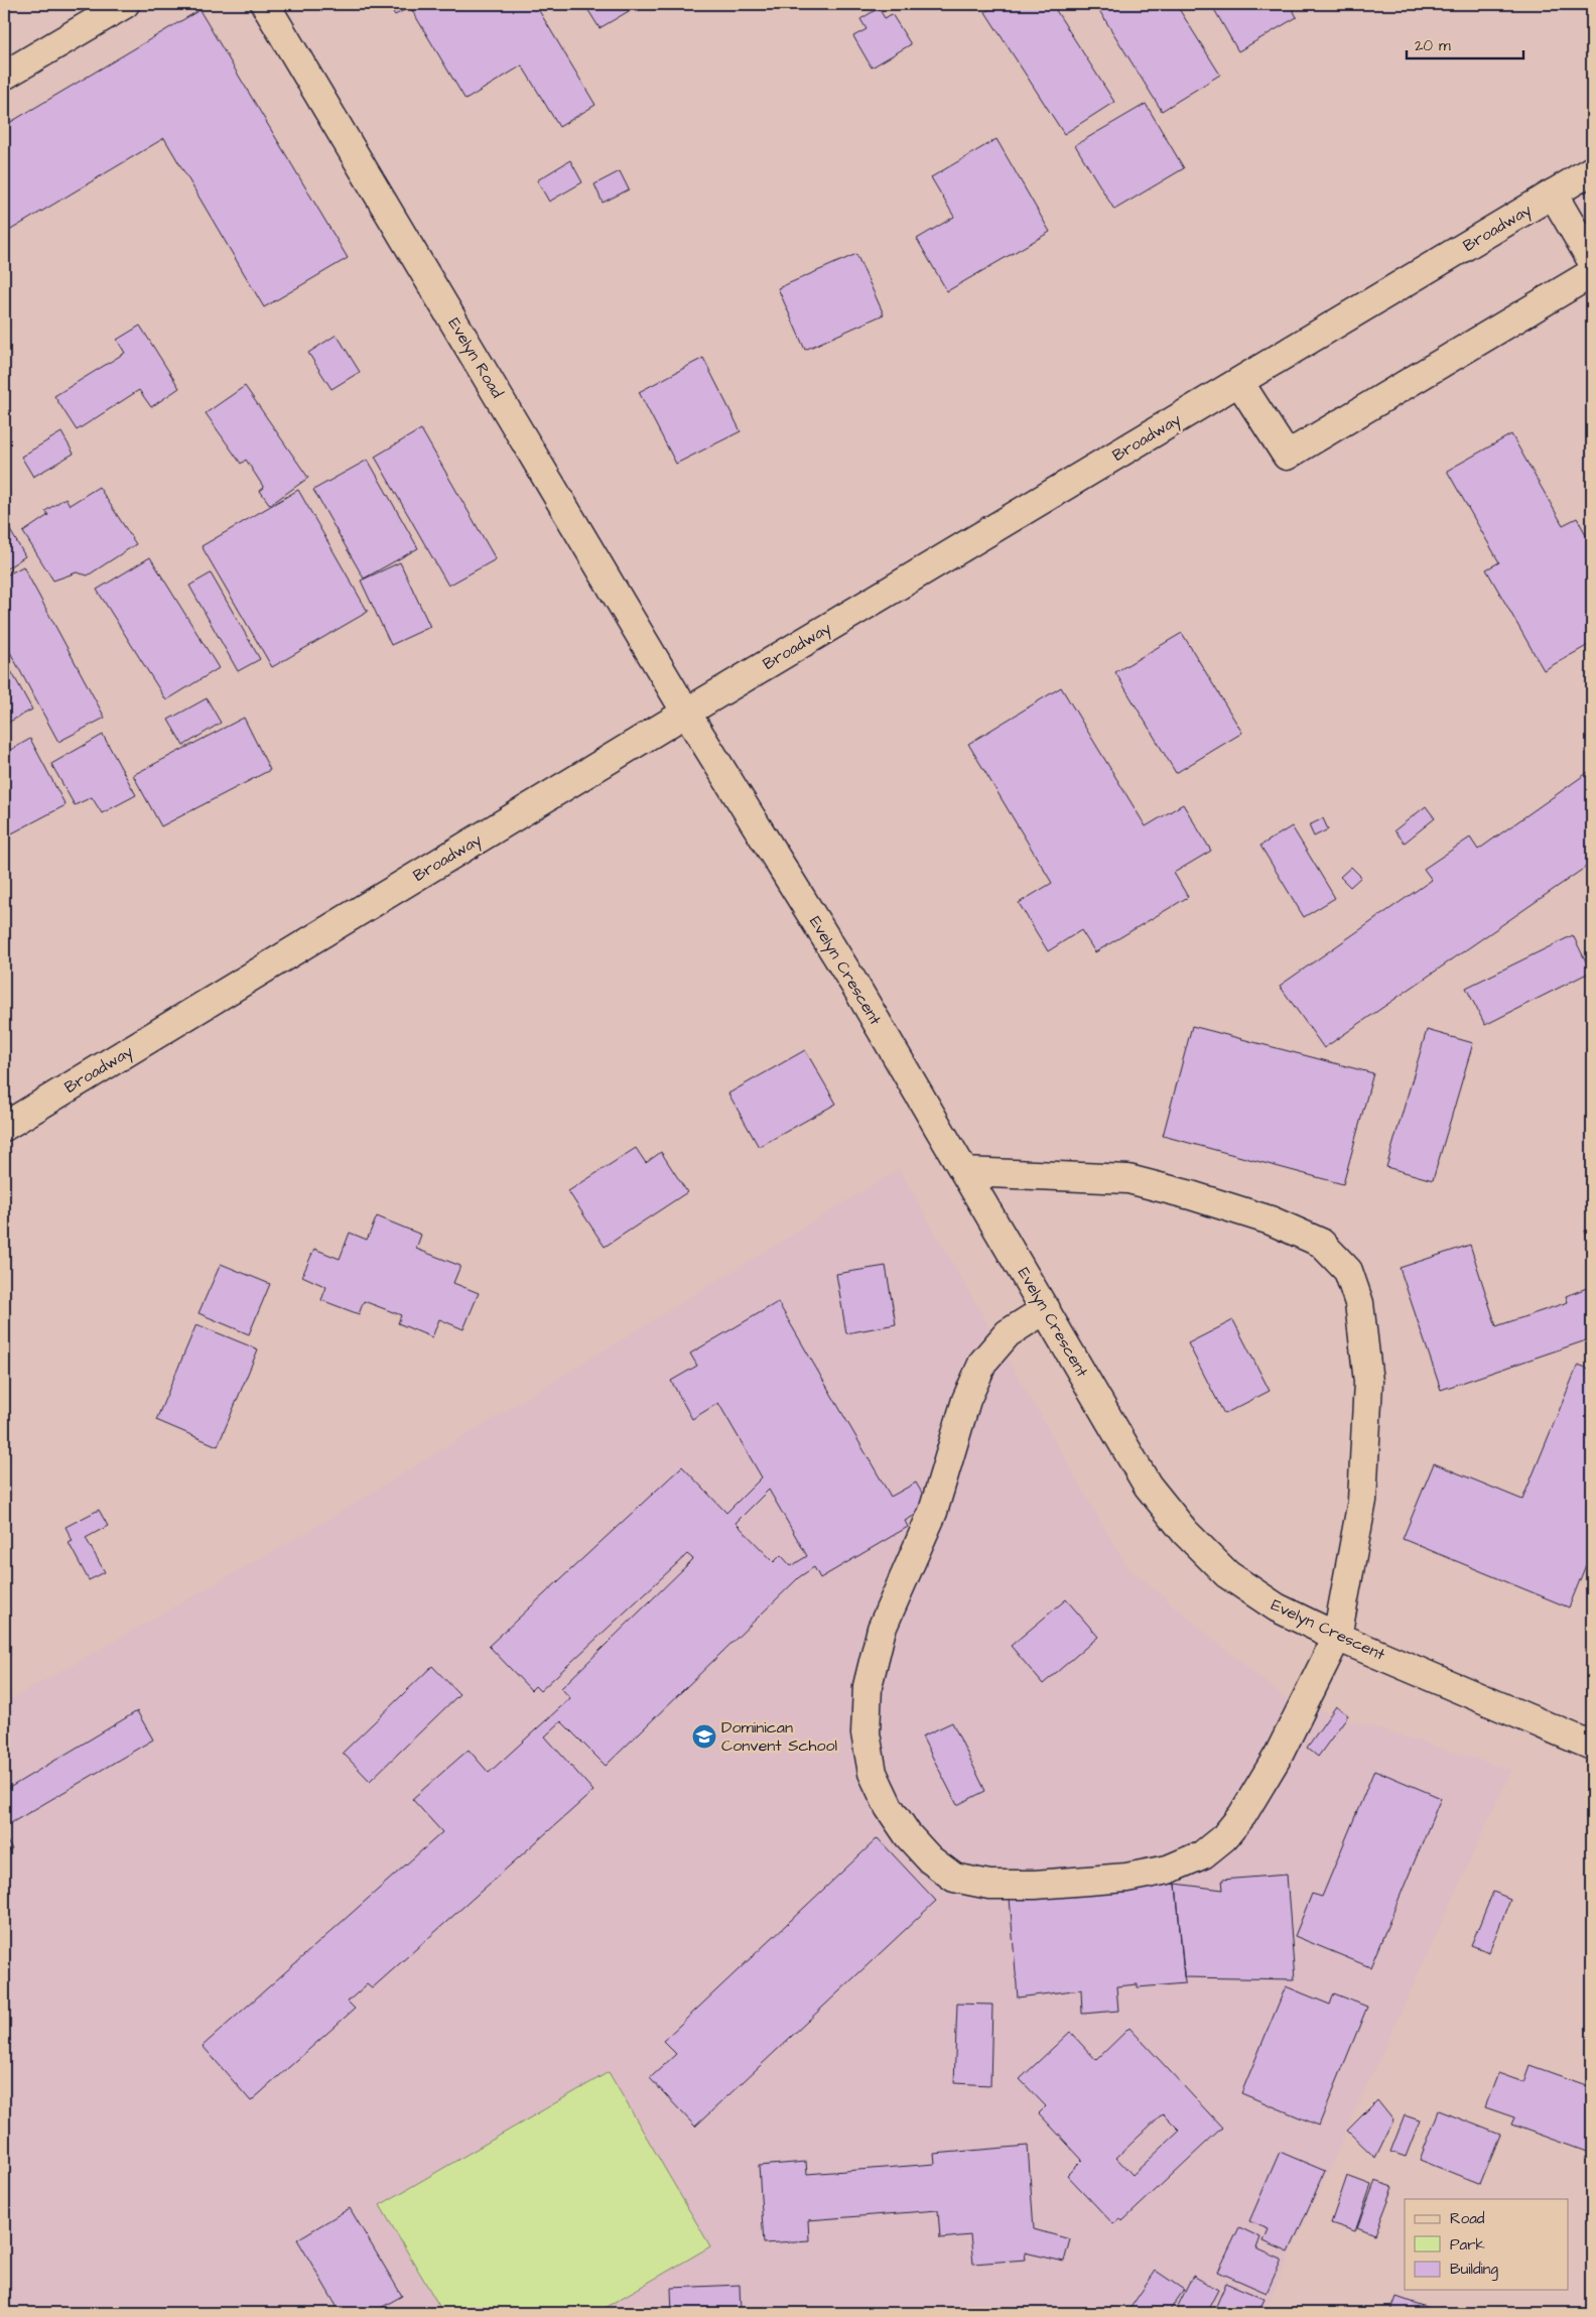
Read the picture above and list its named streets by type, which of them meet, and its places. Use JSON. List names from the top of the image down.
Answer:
{
  "streets": {
    "street": ["Broadway", "Evelyn Road", "Evelyn Crescent"]
  },
  "crossings": [
    ["Broadway", "Evelyn Road"],
    ["Broadway", "Evelyn Crescent"],
    ["Evelyn Road", "Evelyn Crescent"]
  ],
  "places": {
    "school or university": ["Dominican Convent School"]
  },
  "legend": ["Road", "Park", "Building"],
  "scale_bar": "20 m"
}
